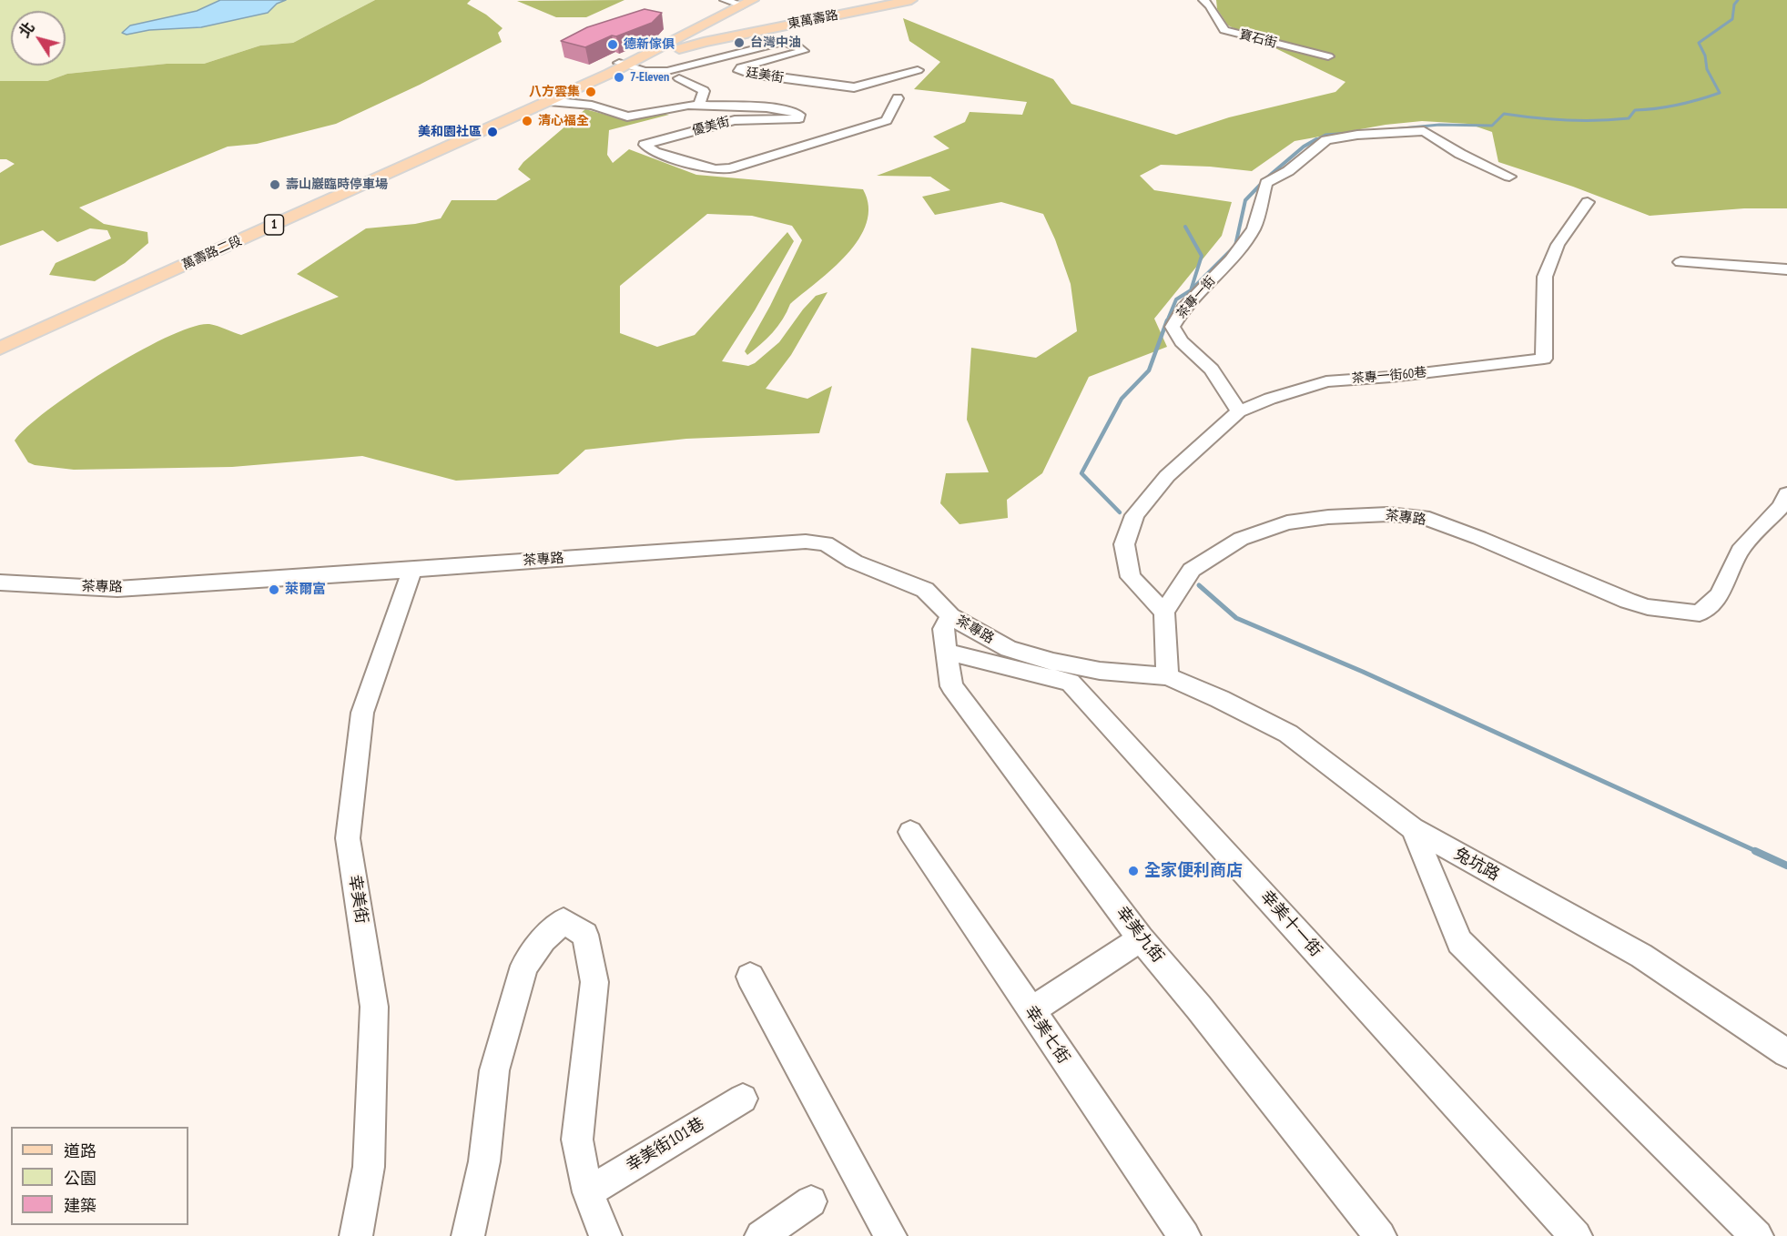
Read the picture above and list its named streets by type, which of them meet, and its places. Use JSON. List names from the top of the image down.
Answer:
{
  "streets": {
    "main road": ["東萬壽路", "1", "萬壽路二段"],
    "street": [
      "寶石街",
      "廷美街",
      "優美街",
      "茶專一街",
      "茶專一街60巷",
      "茶專路",
      "兔坑路",
      "幸美街",
      "幸美十一街",
      "幸美九街",
      "幸美七街",
      "幸美街101巷"
    ]
  },
  "crossings": [
    ["東萬壽路", "廷美街"],
    ["東萬壽路", "萬壽路二段"],
    ["廷美街", "萬壽路二段"],
    ["優美街", "萬壽路二段"],
    ["茶專一街", "茶專一街60巷"],
    ["茶專路", "兔坑路"],
    ["茶專路", "幸美街"],
    ["茶專路", "幸美九街"],
    ["幸美十一街", "幸美九街"]
  ],
  "places": [
    "台灣中油",
    "德新傢俱",
    "7-Eleven",
    "八方雲集",
    "清心福全",
    "美和園社區",
    "壽山巖臨時停車場",
    "萊爾富",
    "全家便利商店"
  ],
  "legend": ["道路", "公園", "建築"],
  "north": "top left"
}
